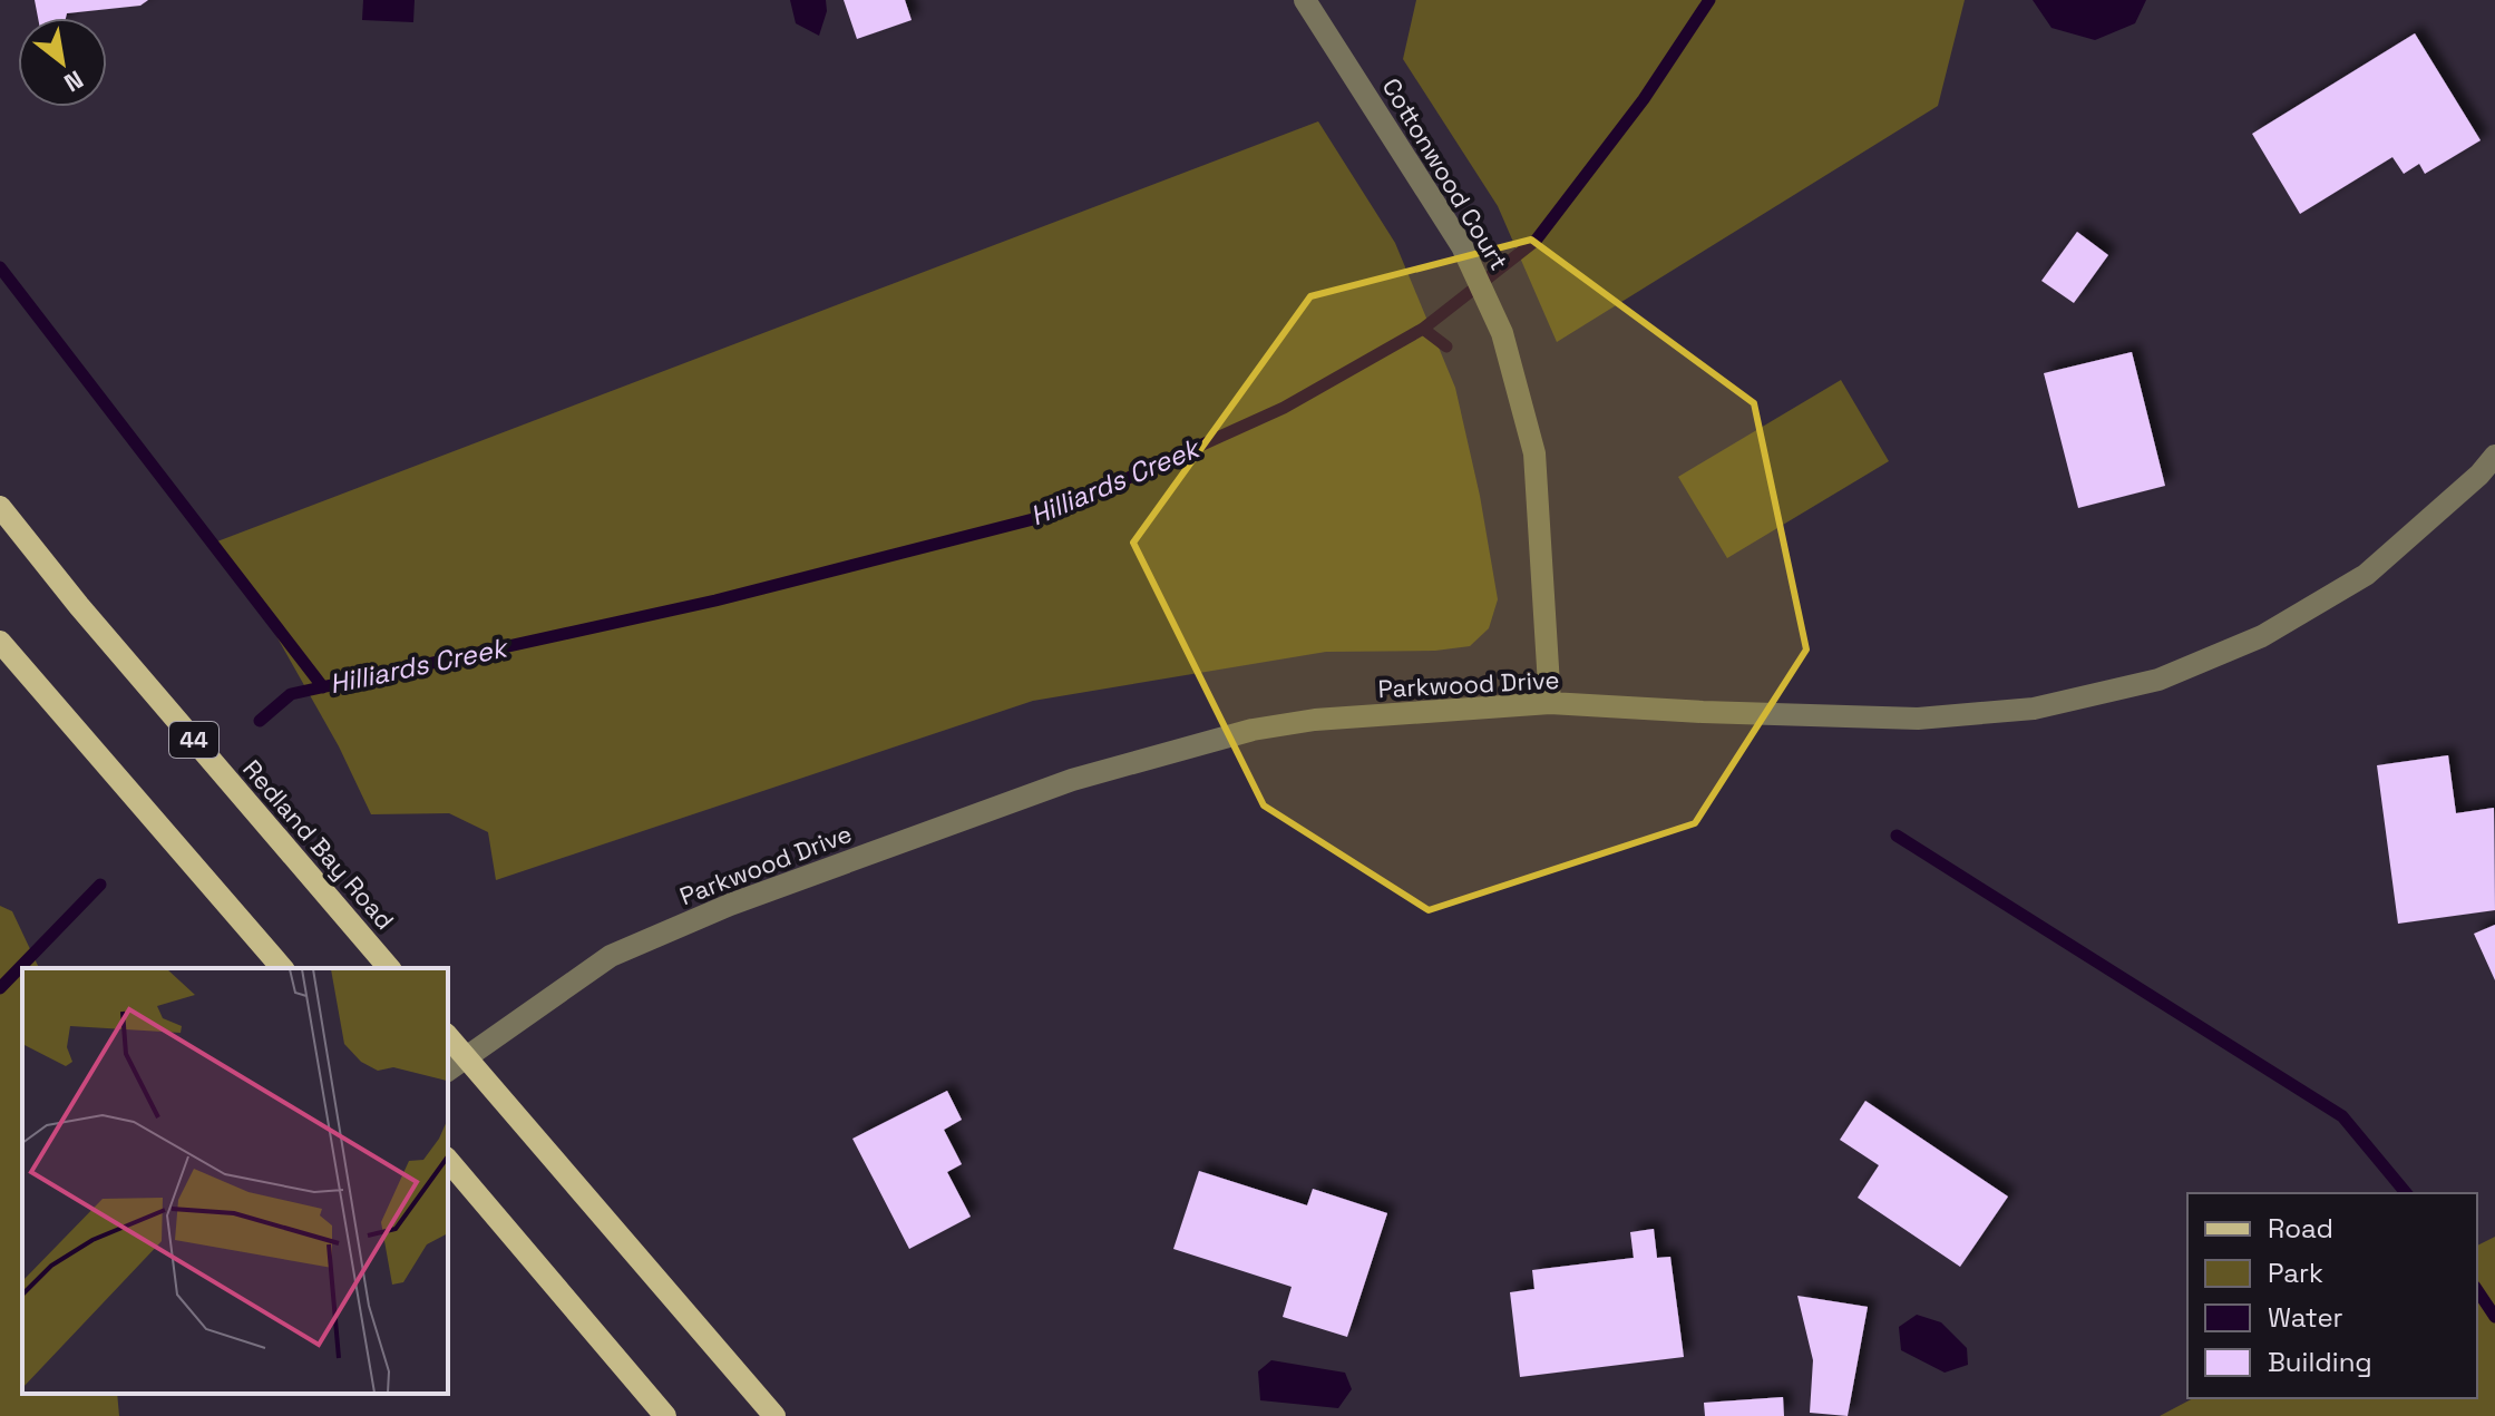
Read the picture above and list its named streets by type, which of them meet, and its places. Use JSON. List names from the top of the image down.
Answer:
{
  "streets": {
    "main road": ["44", "Redland Bay Road"],
    "street": ["Cottonwood Court", "Parkwood Drive"]
  },
  "crossings": [
    ["Cottonwood Court", "Parkwood Drive"]
  ],
  "water": ["Hilliards Creek"],
  "legend": [
    "Road",
    "Park",
    "Water",
    "Building"
  ],
  "north": "bottom right"
}
